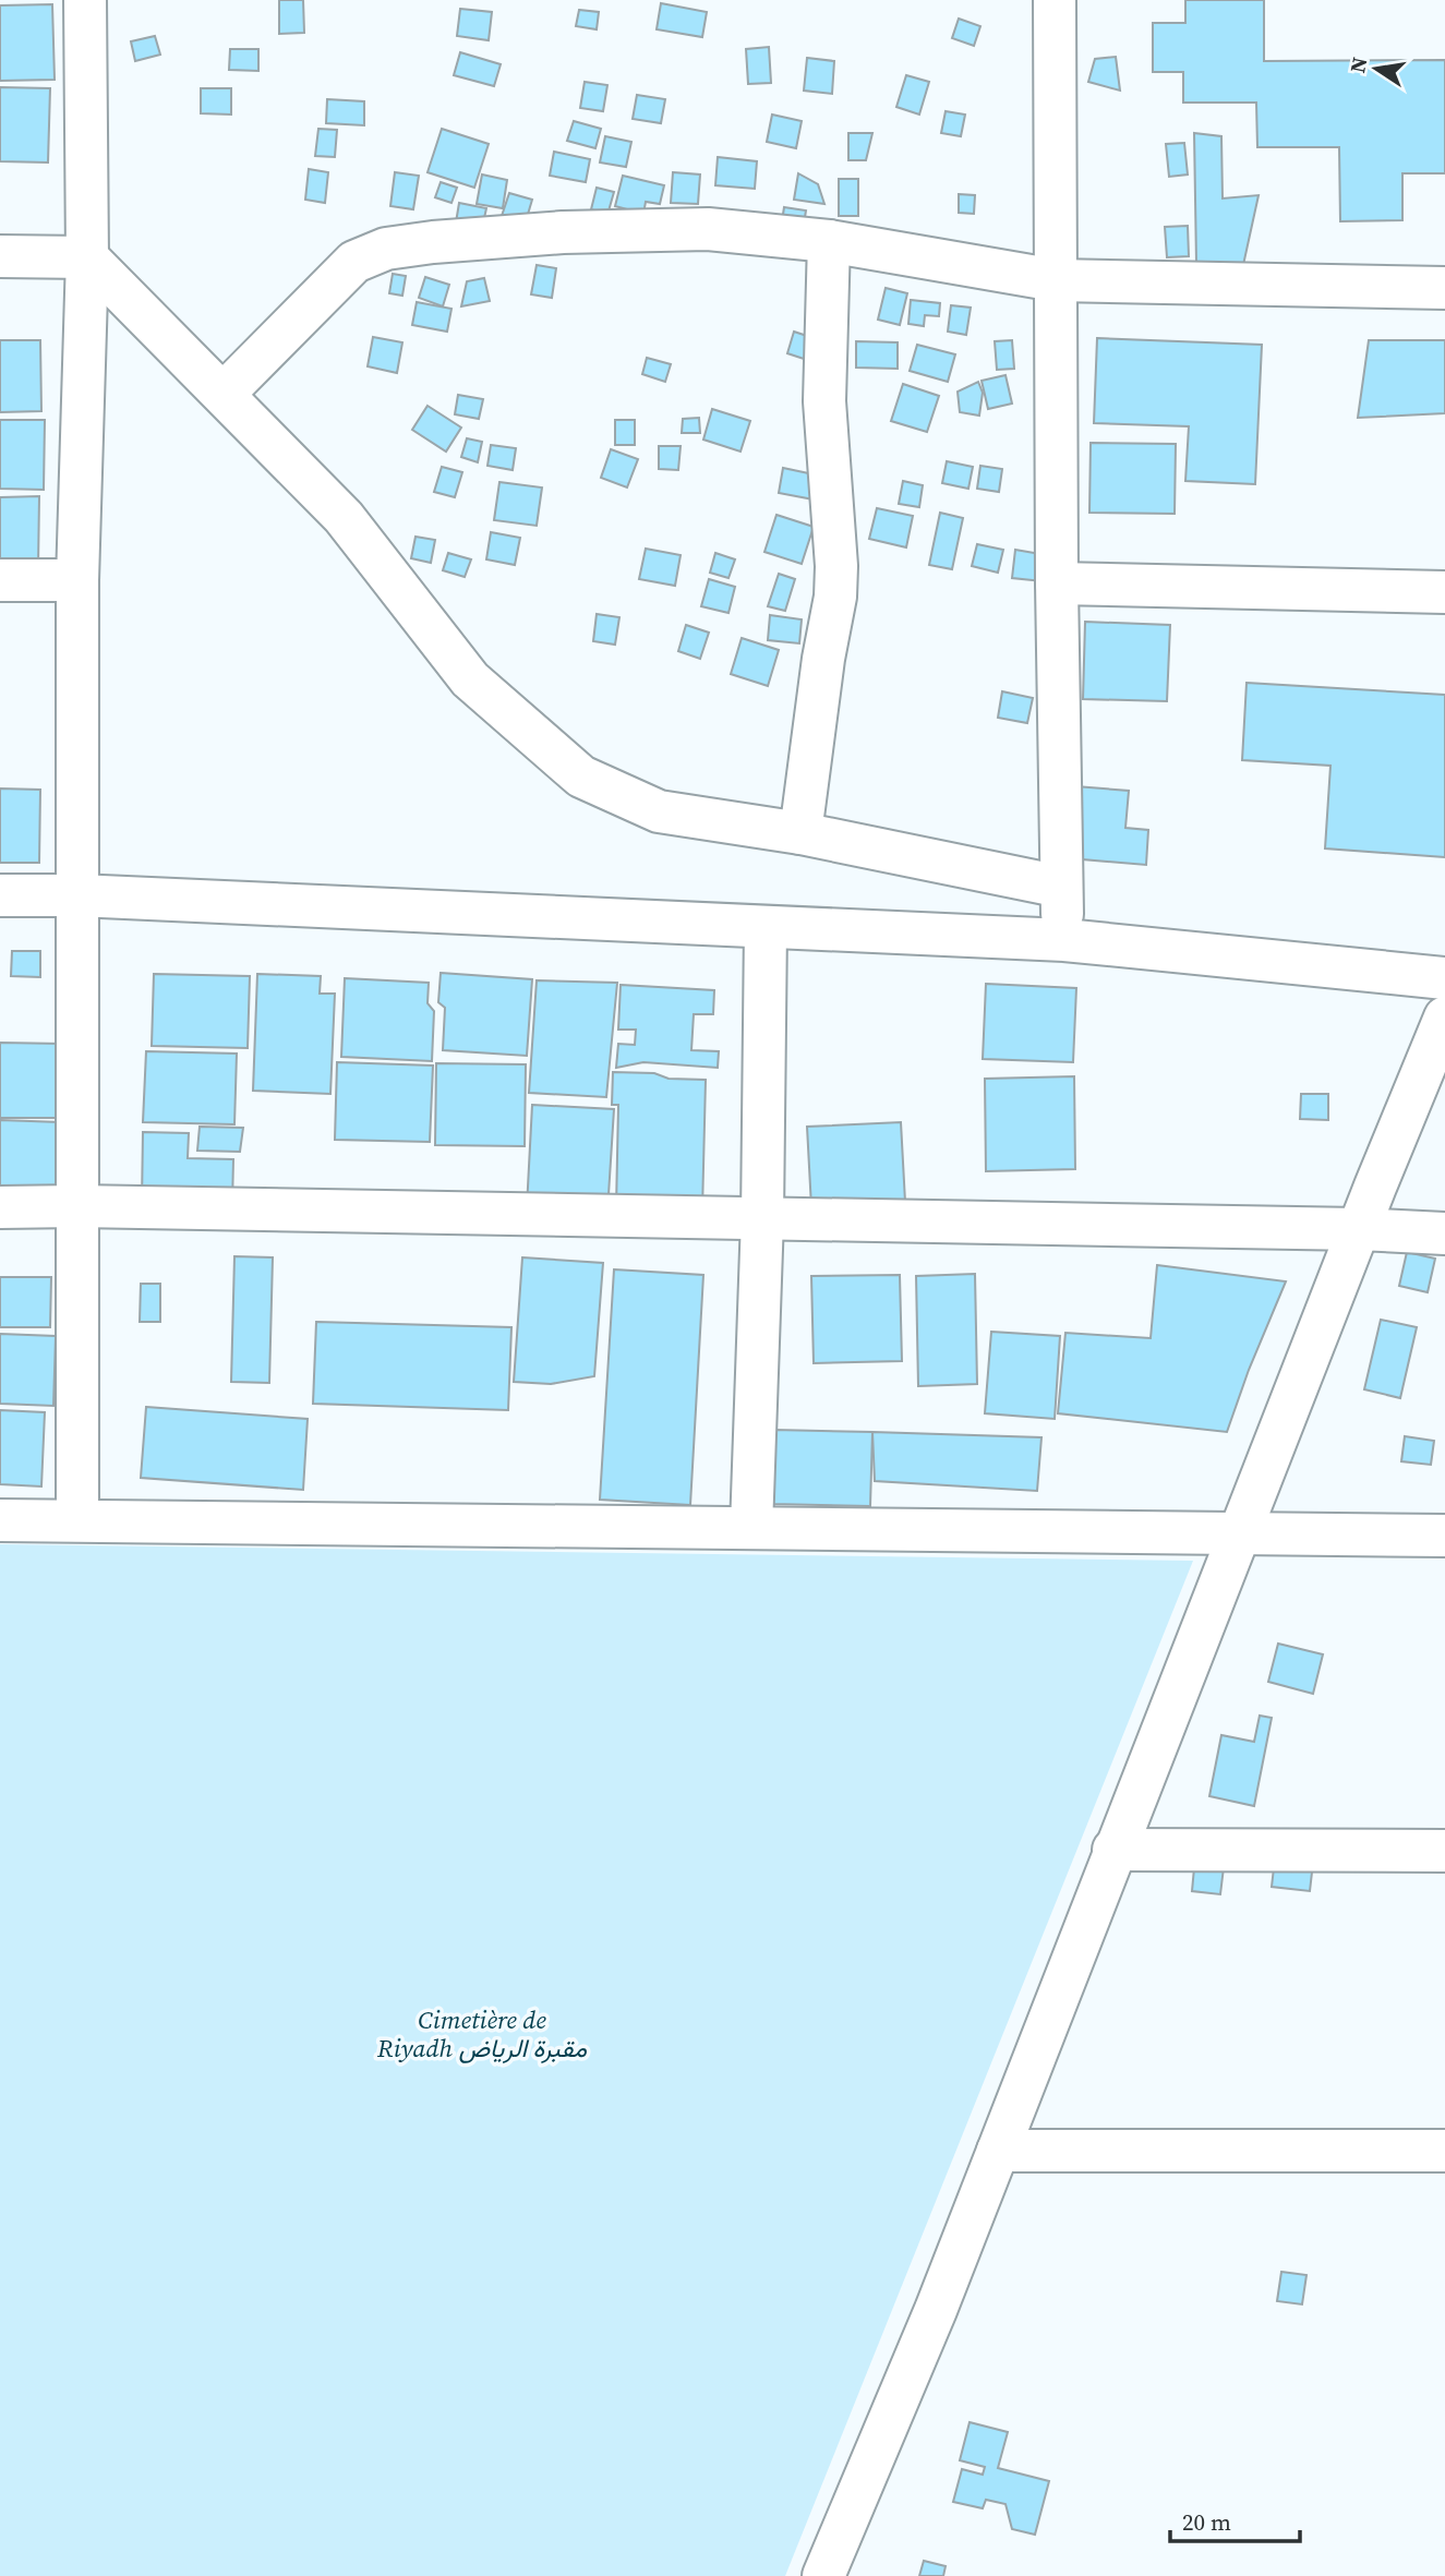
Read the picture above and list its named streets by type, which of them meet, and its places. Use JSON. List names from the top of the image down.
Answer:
{
  "parks": ["Cimetière de Riyadh مقبرة الرياض"],
  "scale_bar": "20 m",
  "north": "left"
}
